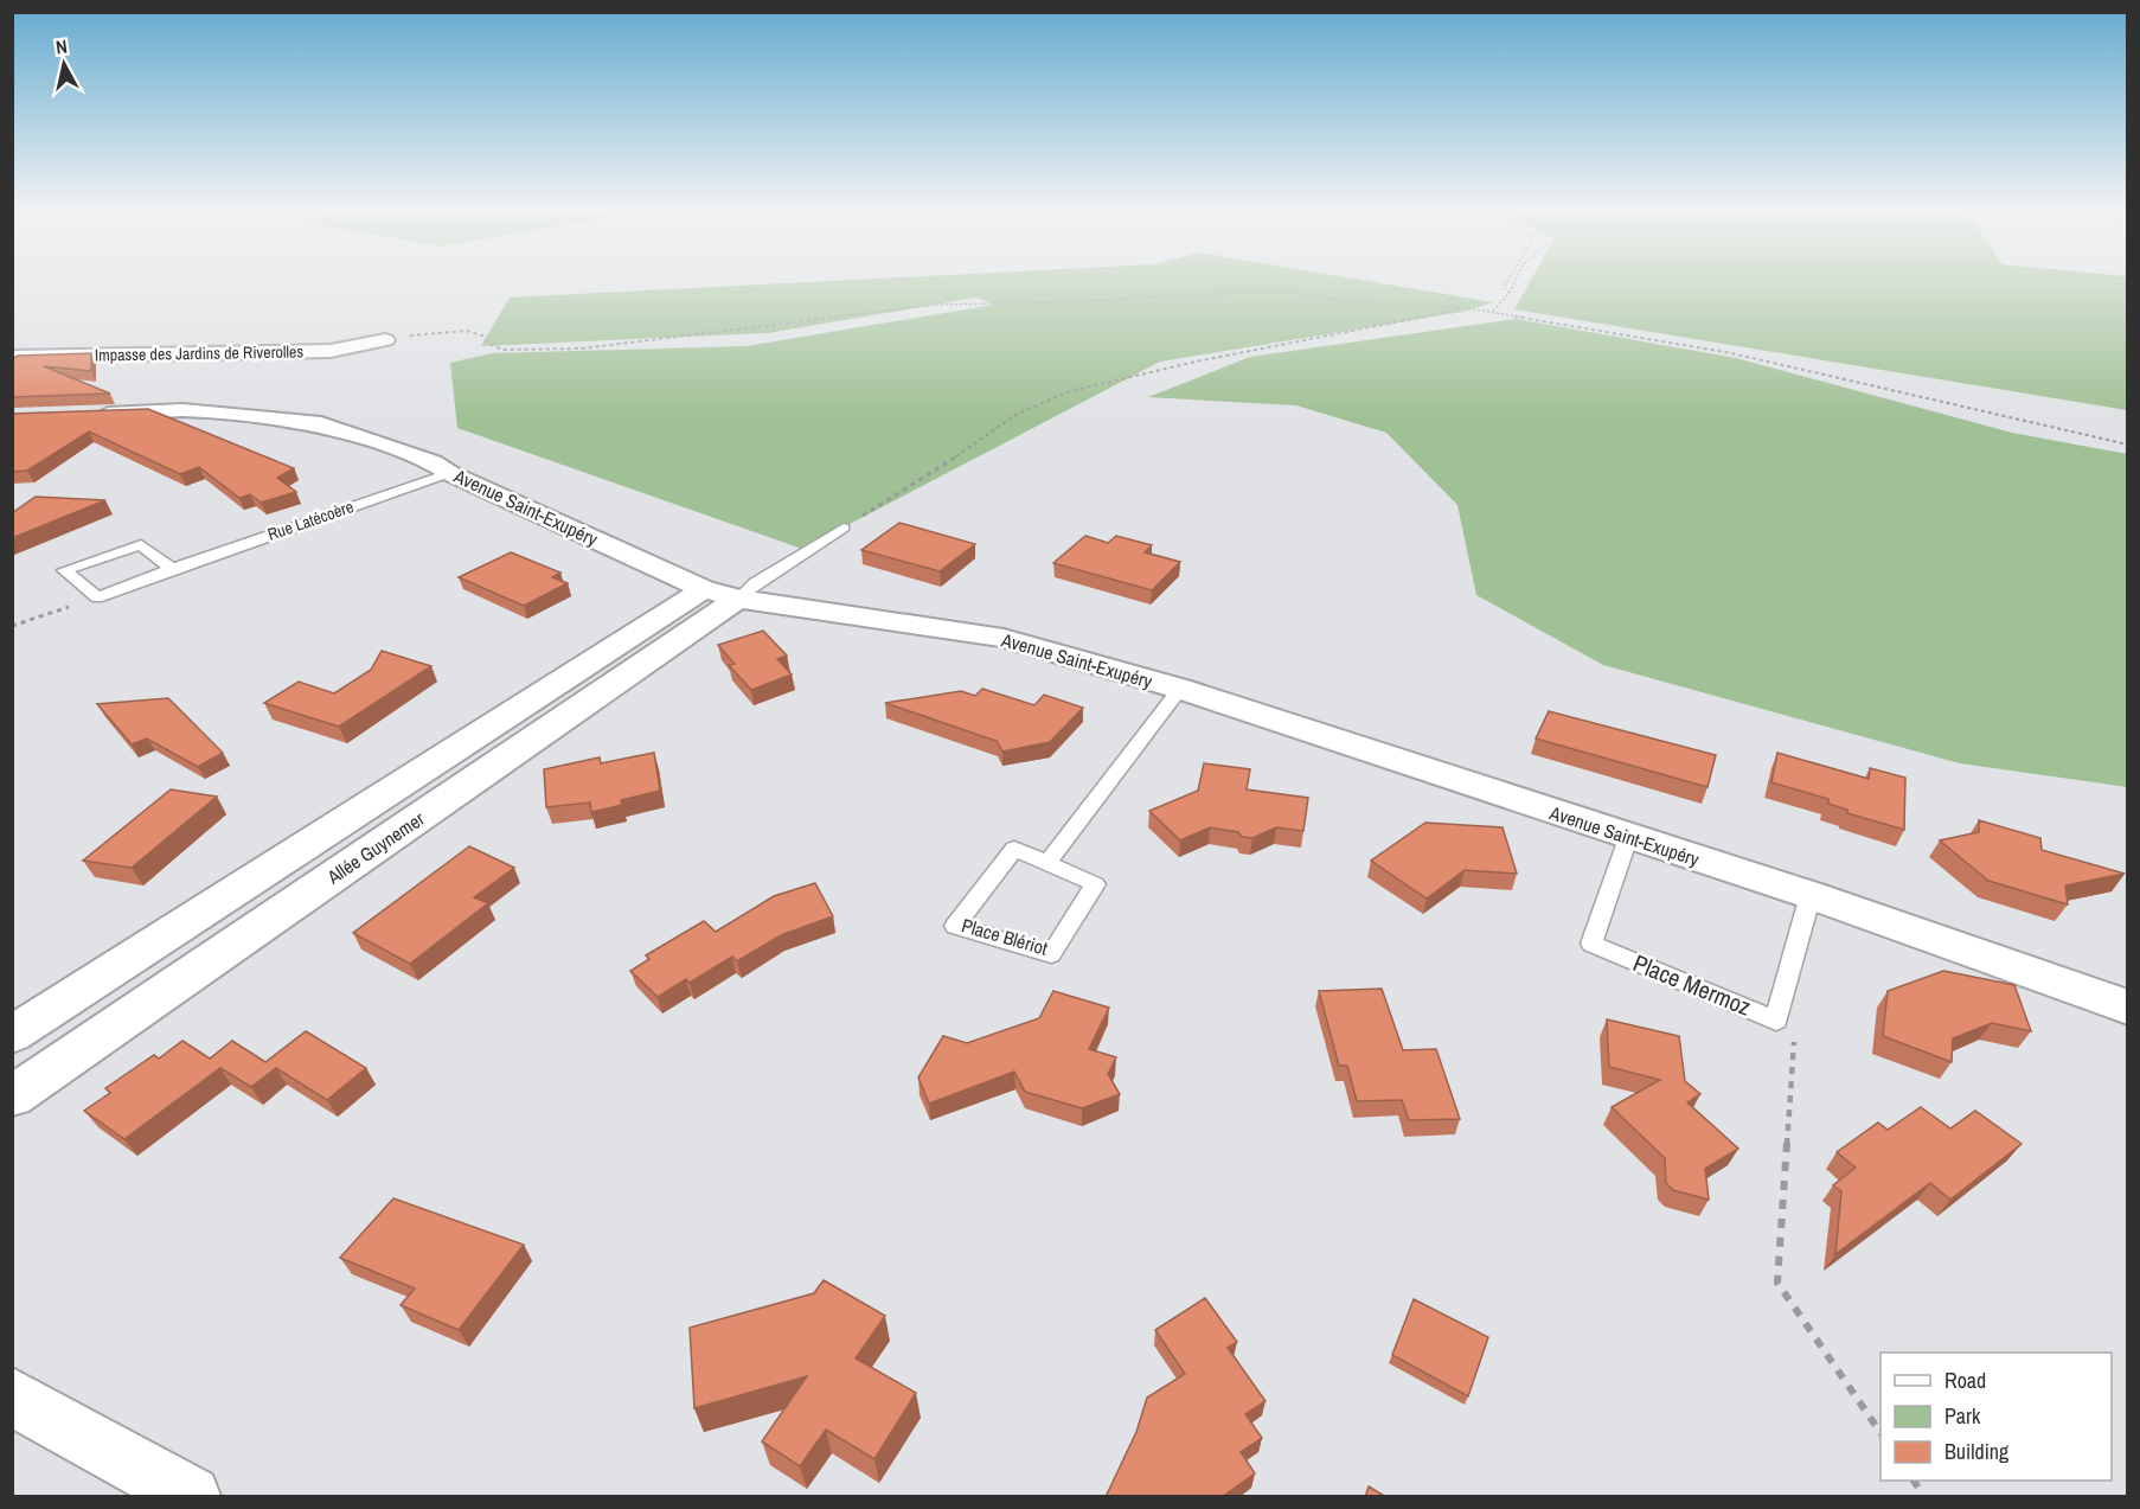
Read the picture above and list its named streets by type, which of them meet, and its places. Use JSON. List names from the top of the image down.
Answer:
{
  "streets": {
    "street": ["Impasse des Jardins de Riverolles", "Avenue Saint-Exupéry", "Allée Guynemer"],
    "lane": ["Rue Latécoère", "Place Blériot", "Place Mermoz"]
  },
  "crossings": [
    ["Avenue Saint-Exupéry", "Rue Latécoère"],
    ["Avenue Saint-Exupéry", "Allée Guynemer"],
    ["Avenue Saint-Exupéry", "Place Mermoz"]
  ],
  "legend": ["Road", "Park", "Building"],
  "north": "top"
}
